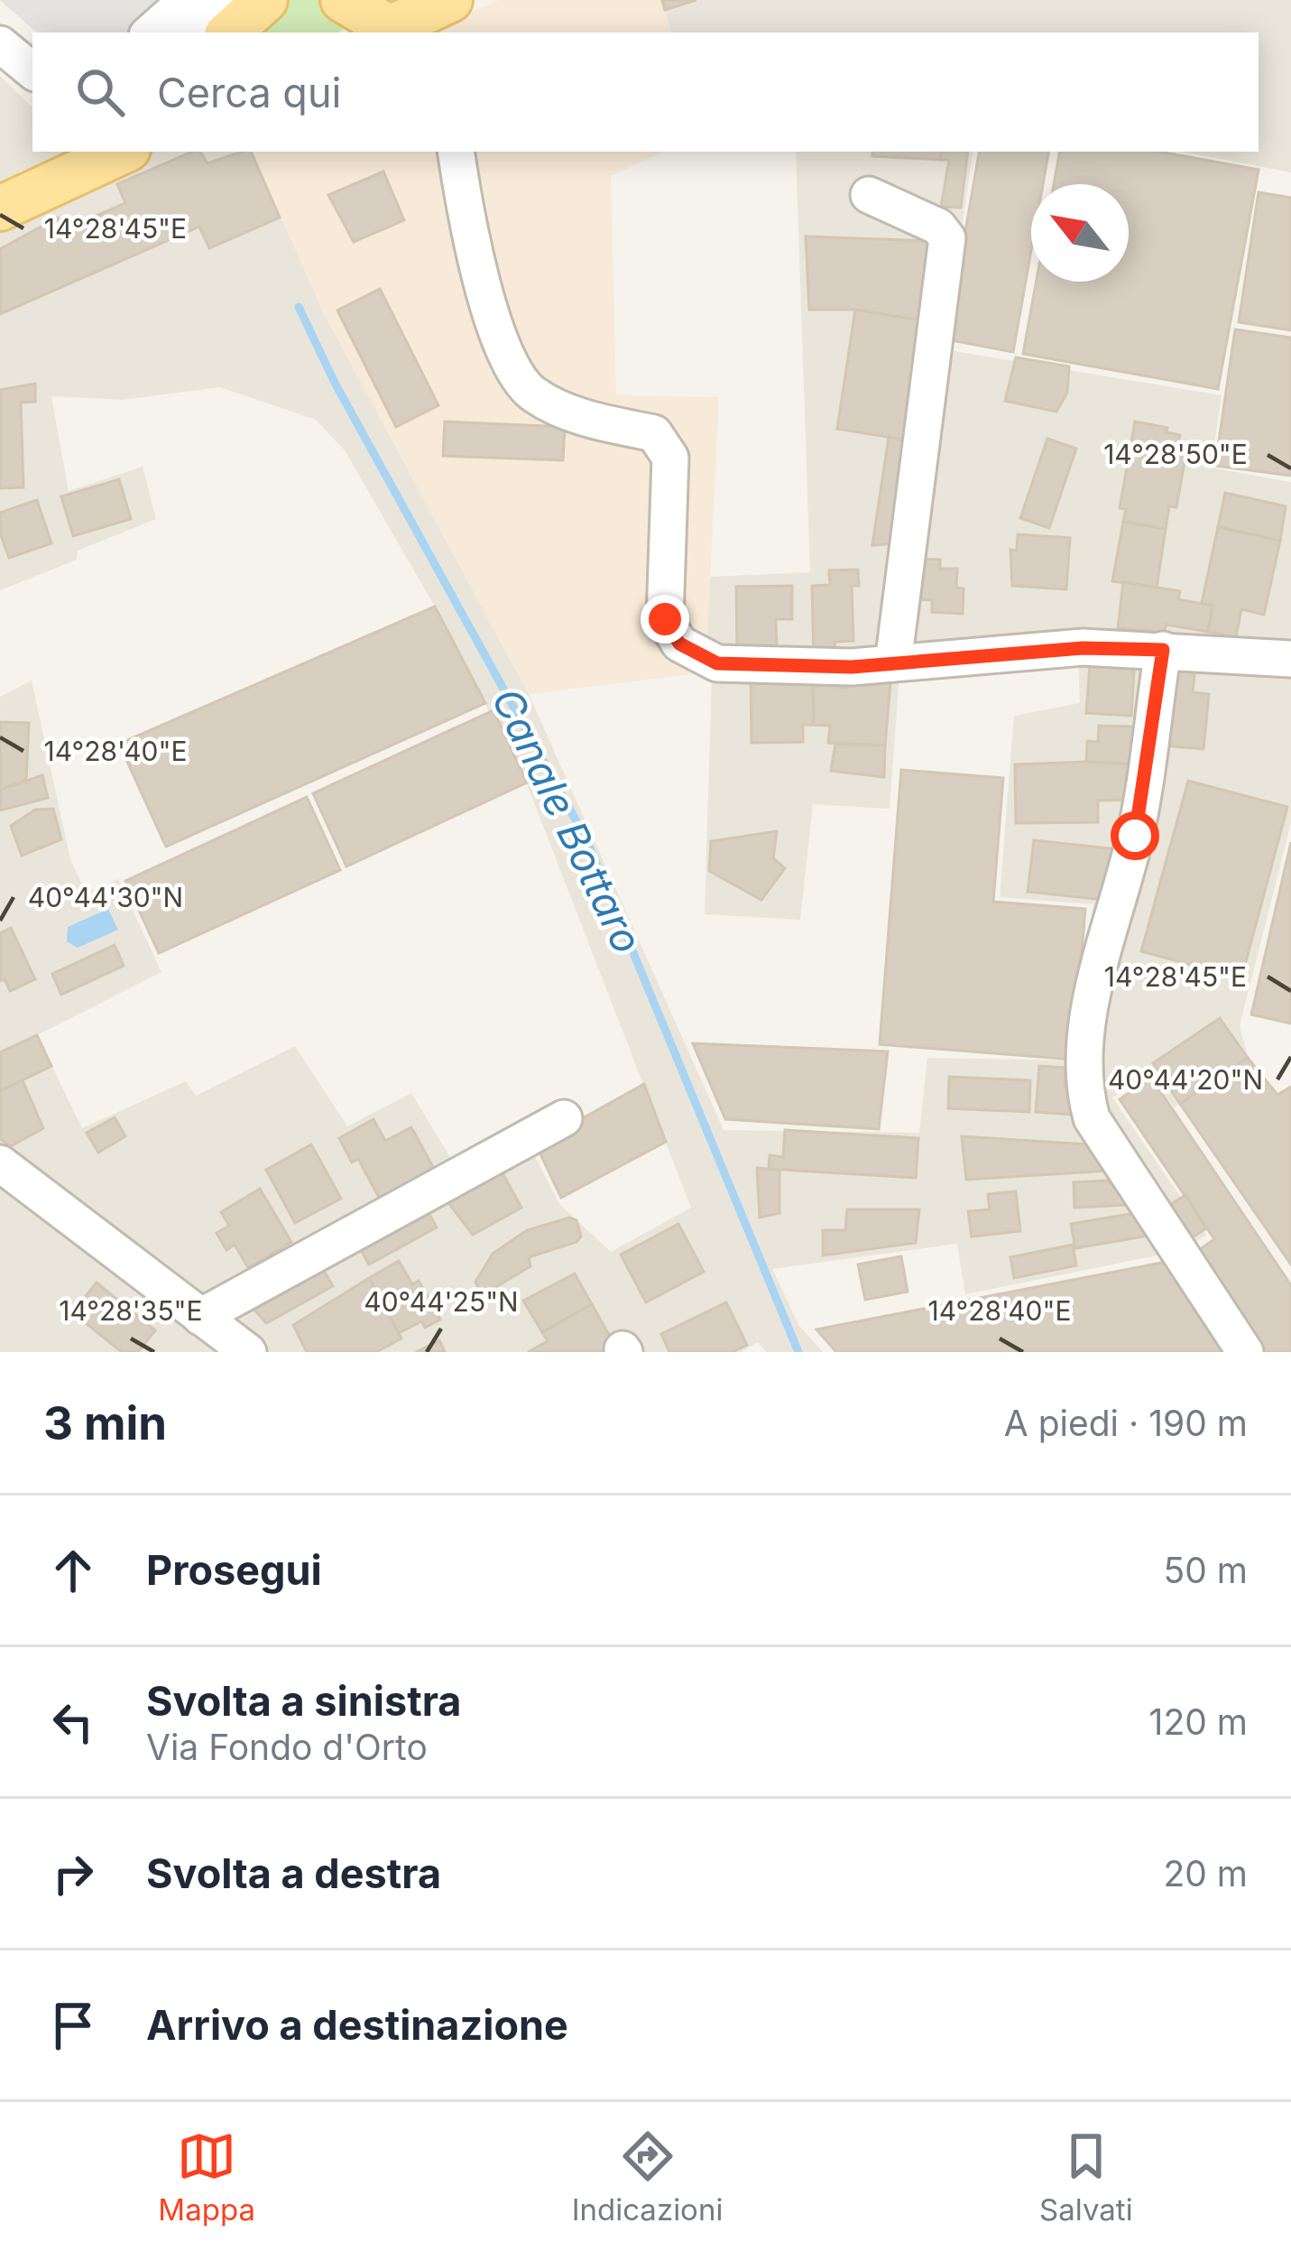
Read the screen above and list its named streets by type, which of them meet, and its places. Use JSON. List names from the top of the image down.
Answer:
{
  "water": ["Canale Bottaro"],
  "north": "top left",
  "page": {
    "search": "Cerca qui",
    "heading": ["3 min", "A piedi · 190 m"],
    "list": [
      ["Prosegui", "50 m"],
      ["Svolta a sinistra", "Via Fondo d'Orto", "120 m"],
      ["Svolta a destra", "20 m"],
      "Arrivo a destinazione"
    ],
    "nav": ["Mappa", "Indicazioni", "Salvati"]
  },
  "coordinates": [
    "14°28'45\"E",
    "14°28'50\"E",
    "14°28'40\"E",
    "40°44'30\"N",
    "40°44'20\"N",
    "40°44'25\"N",
    "14°28'35\"E"
  ]
}
